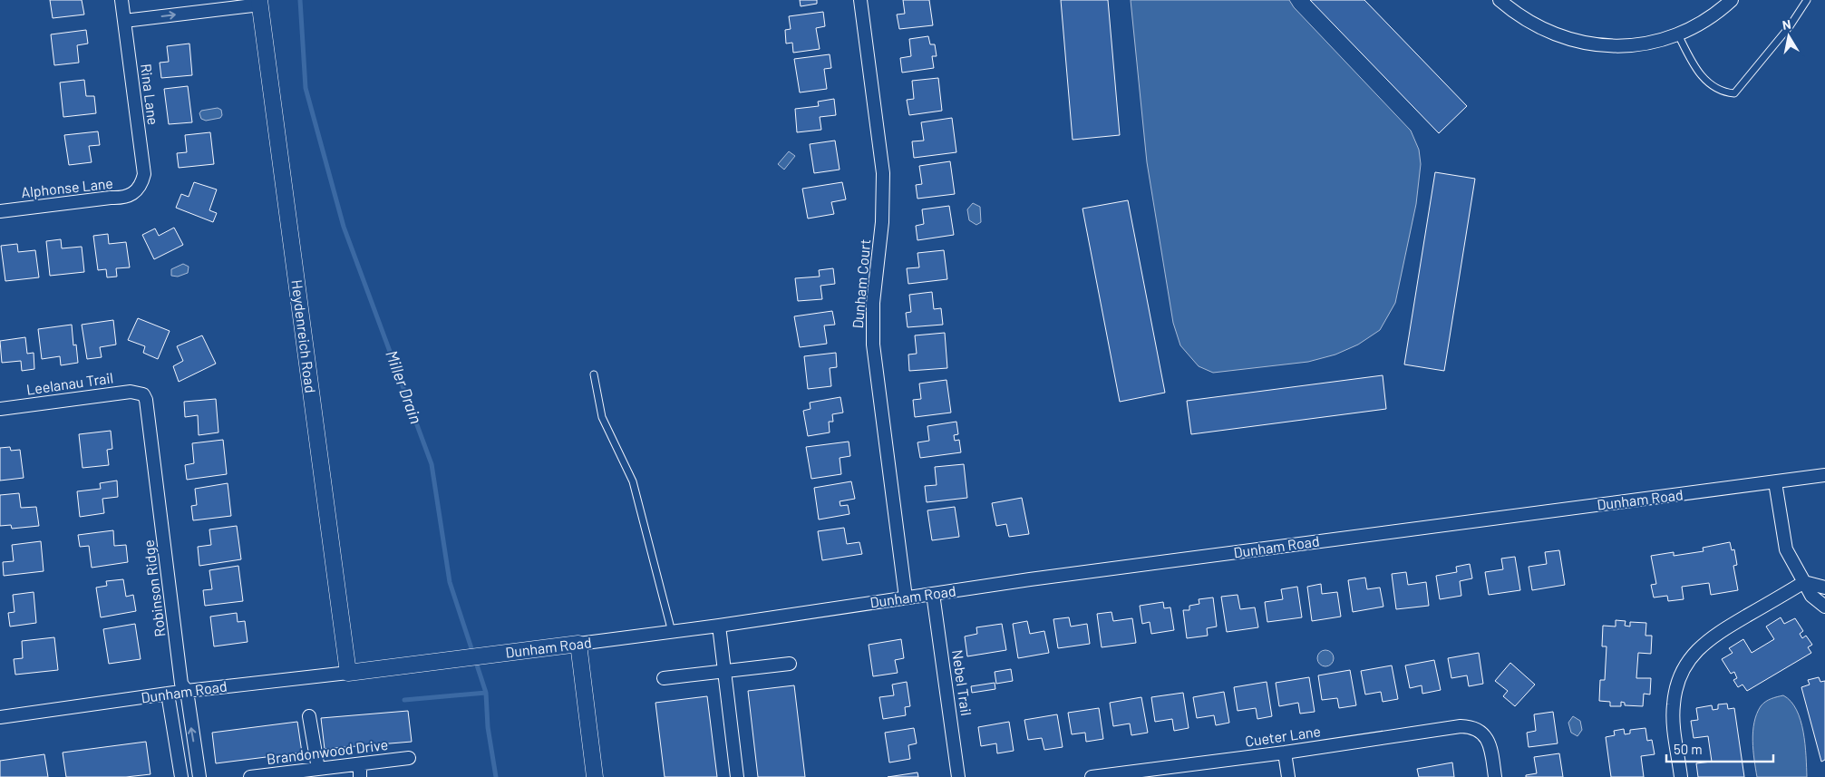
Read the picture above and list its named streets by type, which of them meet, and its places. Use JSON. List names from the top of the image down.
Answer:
{
  "streets": {
    "street": [
      "Rina Lane",
      "Alphonse Lane",
      "Dunham Court",
      "Heydenreich Road",
      "Leelanau Trail",
      "Dunham Road",
      "Robinson Ridge",
      "Nebel Trail",
      "Cueter Lane",
      "Brandonwood Drive"
    ]
  },
  "crossings": [
    ["Rina Lane", "Alphonse Lane"],
    ["Dunham Court", "Dunham Road"],
    ["Heydenreich Road", "Dunham Road"],
    ["Leelanau Trail", "Robinson Ridge"],
    ["Dunham Road", "Robinson Ridge"],
    ["Dunham Road", "Nebel Trail"]
  ],
  "water": ["Miller Drain"],
  "scale_bar": "50 m",
  "north": "top"
}
